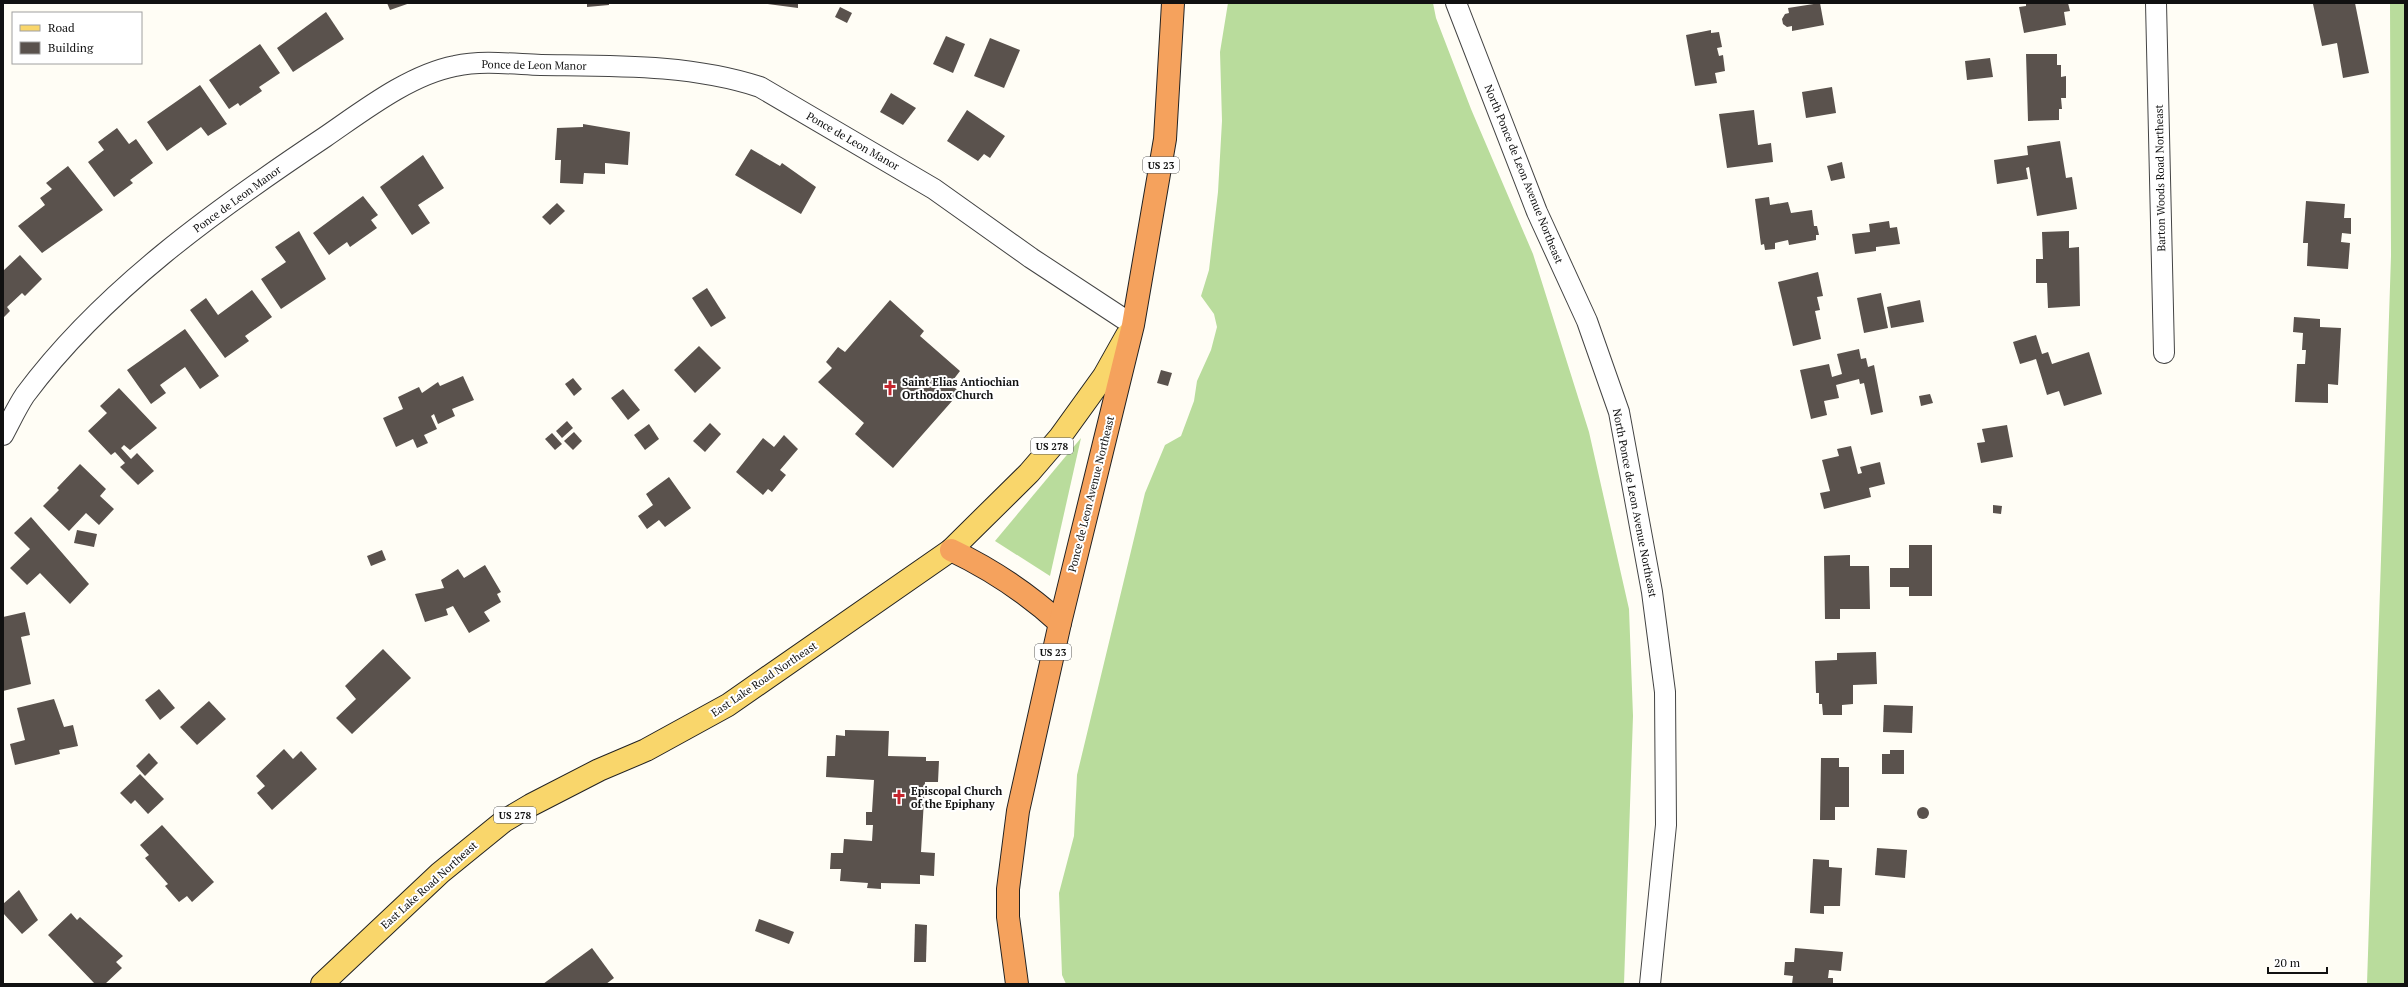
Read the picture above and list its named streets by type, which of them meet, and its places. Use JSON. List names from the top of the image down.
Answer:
{
  "streets": {
    "highway": ["US 23", "Ponce de Leon Avenue Northeast"],
    "main road": ["US 278", "East Lake Road Northeast"],
    "street": ["Ponce de Leon Manor", "North Ponce de Leon Avenue Northeast", "Barton Woods Road Northeast"]
  },
  "crossings": [
    ["Ponce de Leon Manor", "Ponce de Leon Avenue Northeast"],
    ["Ponce de Leon Manor", "East Lake Road Northeast"],
    ["Ponce de Leon Avenue Northeast", "East Lake Road Northeast"]
  ],
  "places": {
    "church": ["Saint Elias Antiochian Orthodox Church", "Episcopal Church of the Epiphany"]
  },
  "legend": ["Road", "Building"],
  "scale_bar": "20 m"
}
